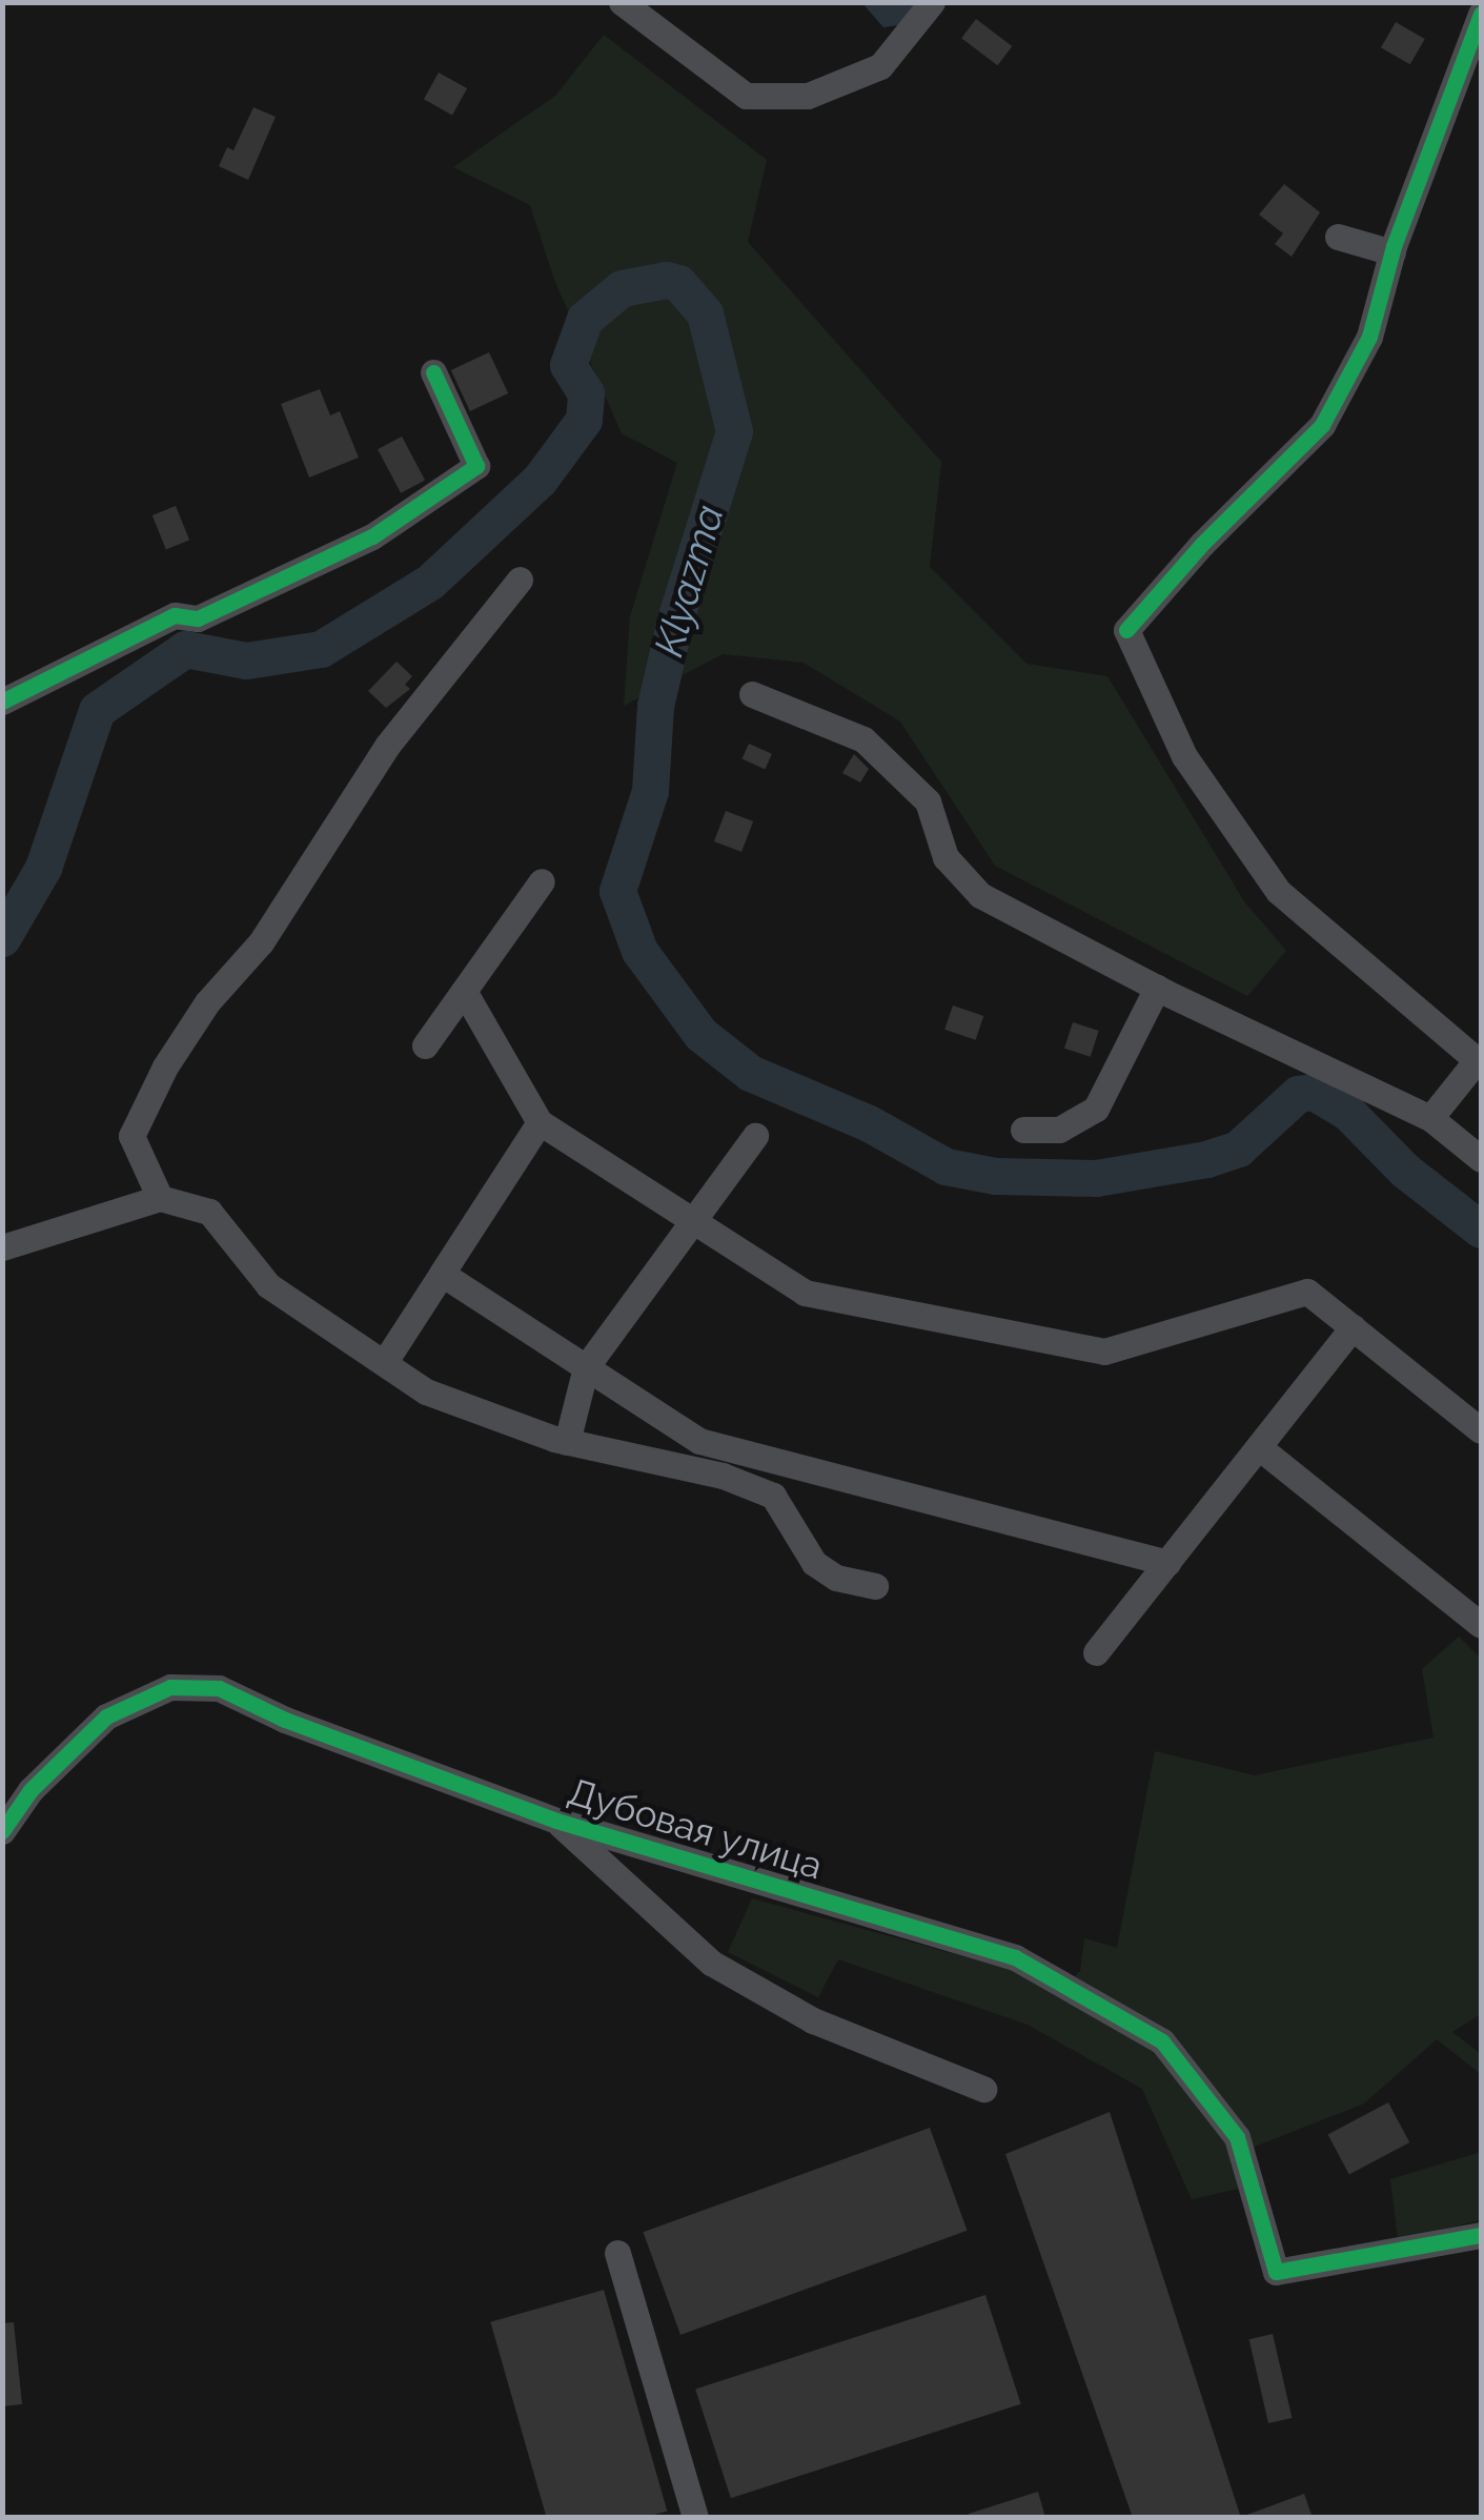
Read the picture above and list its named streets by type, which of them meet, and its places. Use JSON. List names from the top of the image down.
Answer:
{
  "streets": {
    "street": ["Дубовая улица"]
  },
  "water": ["Klyazma"]
}
